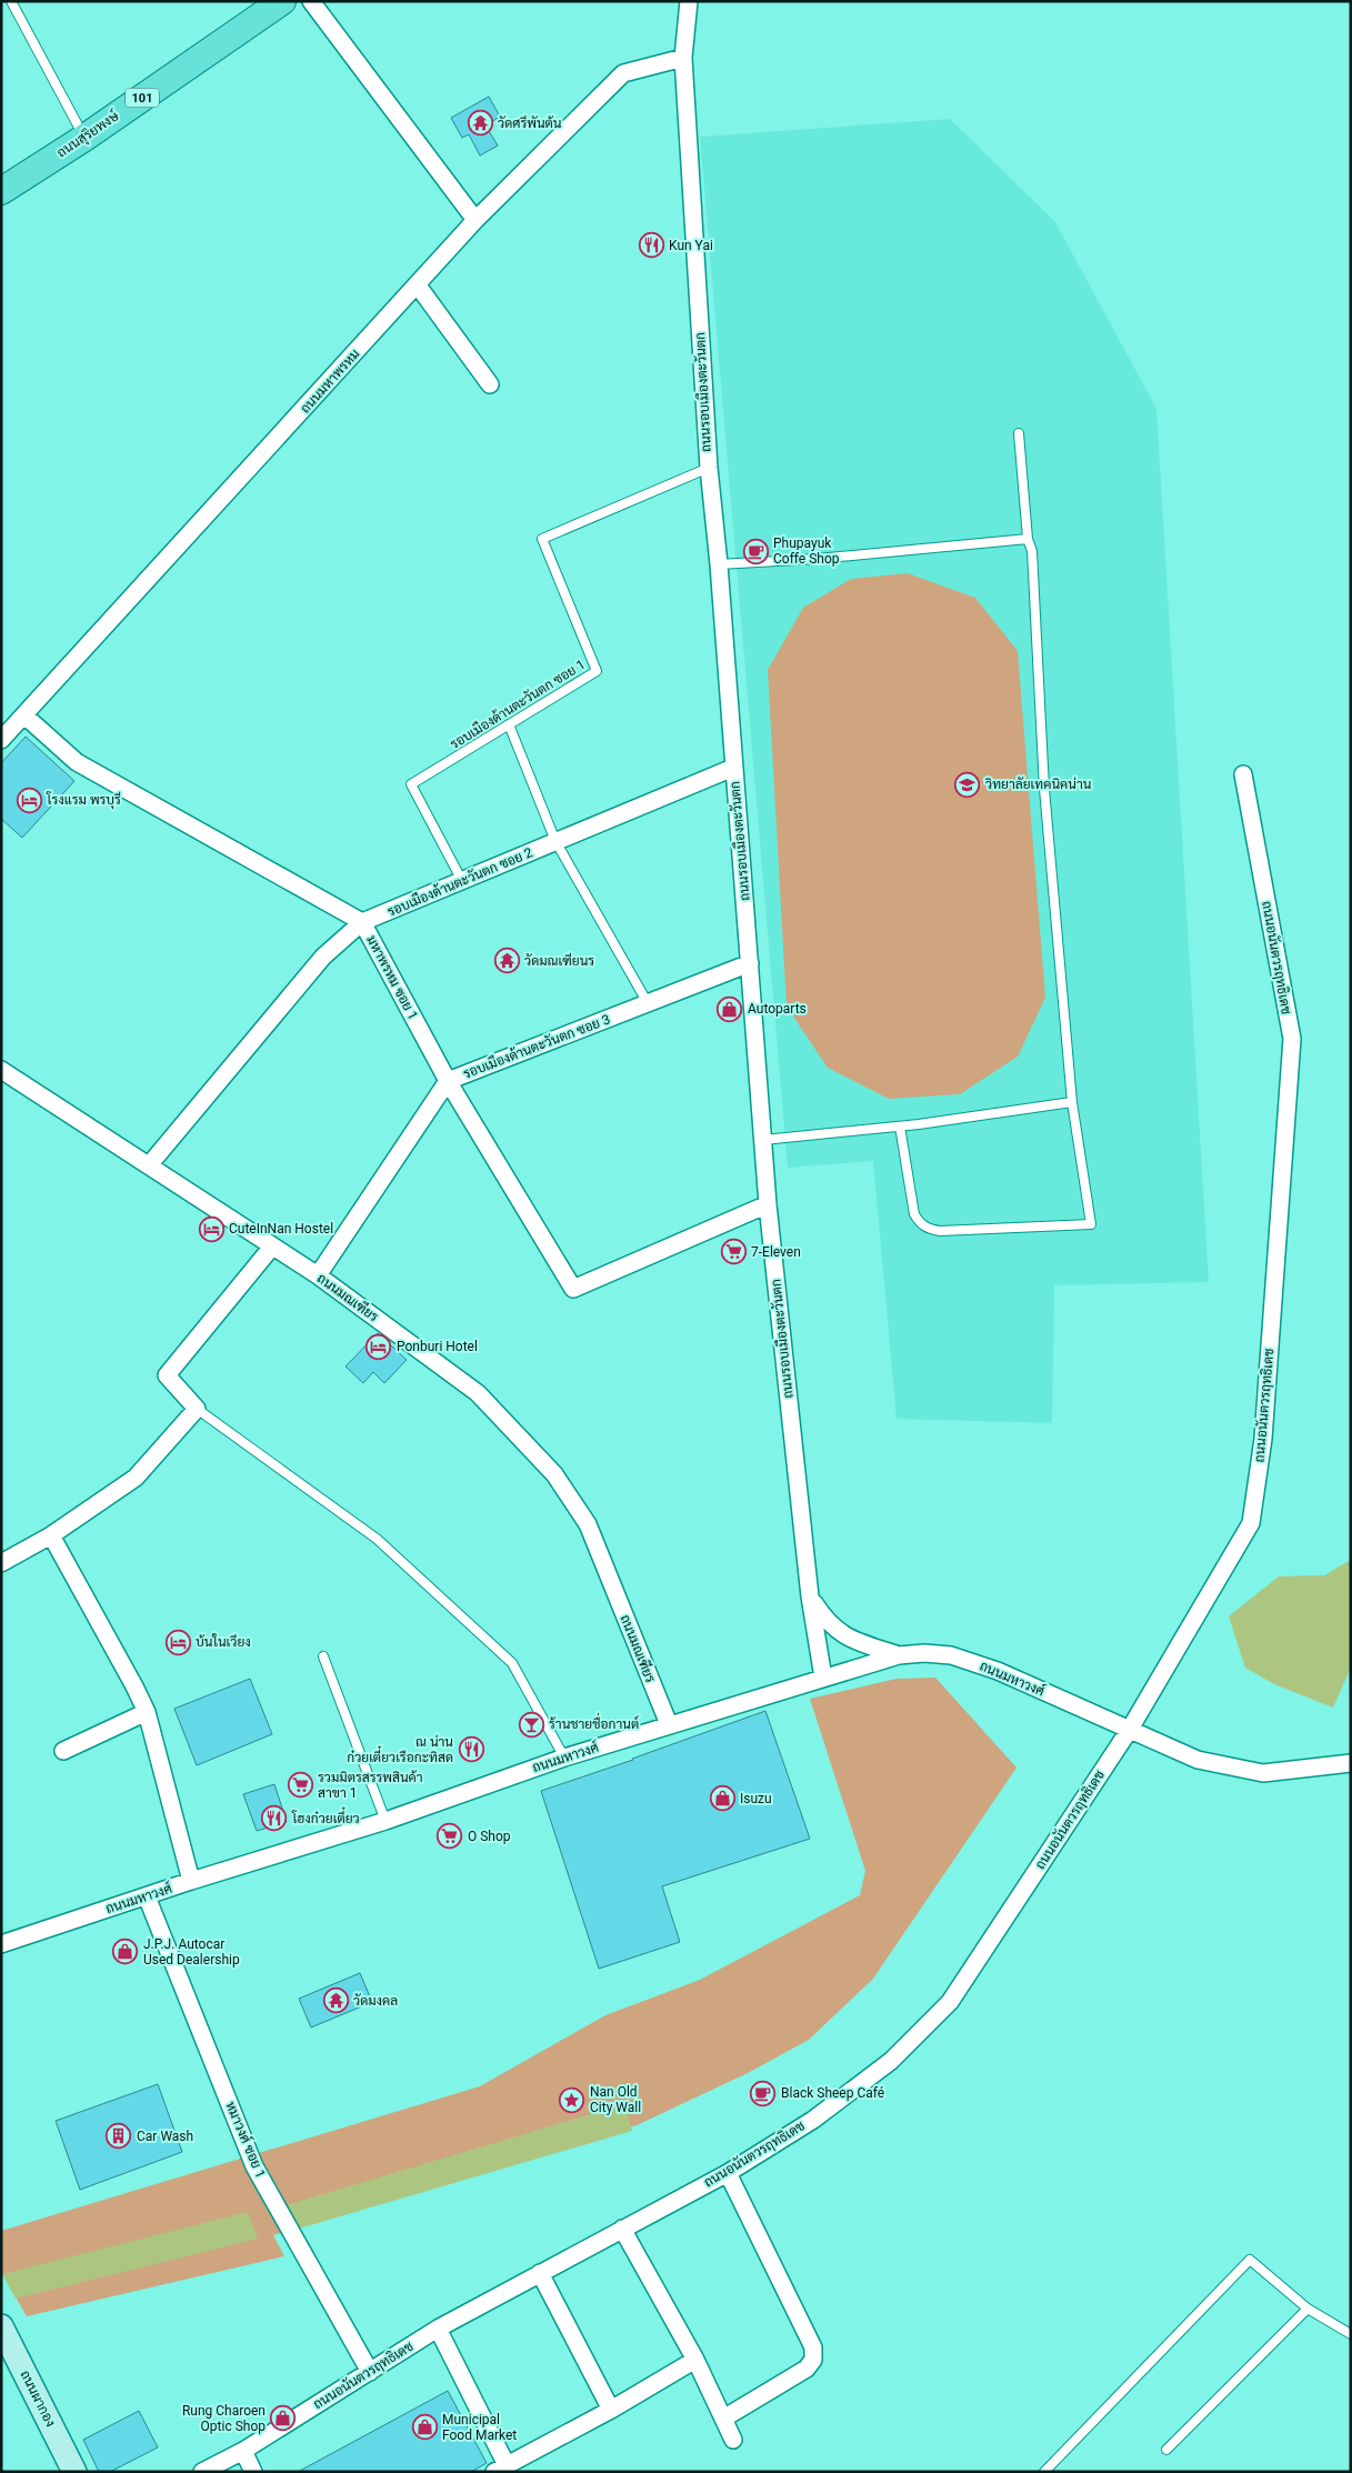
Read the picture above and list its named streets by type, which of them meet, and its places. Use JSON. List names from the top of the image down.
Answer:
{
  "streets": {
    "main road": ["101", "ถนนสุริยพงษ์", "ถนนผากอง"],
    "street": [
      "ถนนมหาพรหม",
      "ถนนรอบเมืองตะวันตก",
      "รอบเมืองด้านตะวันตก ซอย 2",
      "ถนนอนันตวรฤทธิเดช",
      "มหาพรหม ซอย 1",
      "รอบเมืองด้านตะวันตก ซอย 3",
      "ถนนมณเฑียร",
      "ถนนมหาวงศ์",
      "หมาวงศ์ ซอย 1"
    ],
    "lane": ["รอบเมืองด้านตะวันตก ซอย 1"]
  },
  "crossings": [
    ["ถนนมหาพรหม", "ถนนรอบเมืองตะวันตก"],
    ["ถนนมหาพรหม", "มหาพรหม ซอย 1"],
    ["ถนนรอบเมืองตะวันตก", "รอบเมืองด้านตะวันตก ซอย 1"],
    ["ถนนรอบเมืองตะวันตก", "รอบเมืองด้านตะวันตก ซอย 2"],
    ["ถนนรอบเมืองตะวันตก", "มหาพรหม ซอย 1"],
    ["ถนนรอบเมืองตะวันตก", "รอบเมืองด้านตะวันตก ซอย 3"],
    ["ถนนรอบเมืองตะวันตก", "ถนนมหาวงศ์"],
    ["รอบเมืองด้านตะวันตก ซอย 1", "รอบเมืองด้านตะวันตก ซอย 2"],
    ["รอบเมืองด้านตะวันตก ซอย 2", "มหาพรหม ซอย 1"],
    ["รอบเมืองด้านตะวันตก ซอย 2", "ถนนมณเฑียร"],
    ["ถนนอนันตวรฤทธิเดช", "ถนนมหาวงศ์"],
    ["ถนนอนันตวรฤทธิเดช", "หมาวงศ์ ซอย 1"],
    ["มหาพรหม ซอย 1", "รอบเมืองด้านตะวันตก ซอย 3"],
    ["รอบเมืองด้านตะวันตก ซอย 3", "ถนนมณเฑียร"],
    ["ถนนมณเฑียร", "ถนนมหาวงศ์"],
    ["ถนนมหาวงศ์", "หมาวงศ์ ซอย 1"]
  ],
  "places": {
    "temple": ["วัดศรีพันต้น", "วัดมณเฑียนร", "วัดมงคล"],
    "restaurant": ["Kun Yai", "ณ น่าน ก๋วยเตี๋ยวเรือกะทิสด", "โฮงก๋วยเตี๋ยว"],
    "cafe": ["Phupayuk Coffe Shop", "Black Sheep Café"],
    "school or university": ["วิทยาลัยเทคนิคน่าน"],
    "hotel": [
      "โรงแรม พรบุรี",
      "CuteInNan Hostel",
      "Ponburi Hotel",
      "บ้นในเวียง"
    ],
    "shop": [
      "Autoparts",
      "Isuzu",
      "J.P.J. Autocar Used Dealership",
      "Rung Charoen Optic Shop",
      "Municipal Food Market"
    ],
    "supermarket": ["7-Eleven", "รวมมิตรสรรพสินค้า สาขา 1", "O Shop"],
    "bar": ["ร้านชายชื่อกานต์"],
    "place": ["Nan Old City Wall"],
    "building": ["Car Wash"]
  }
}
